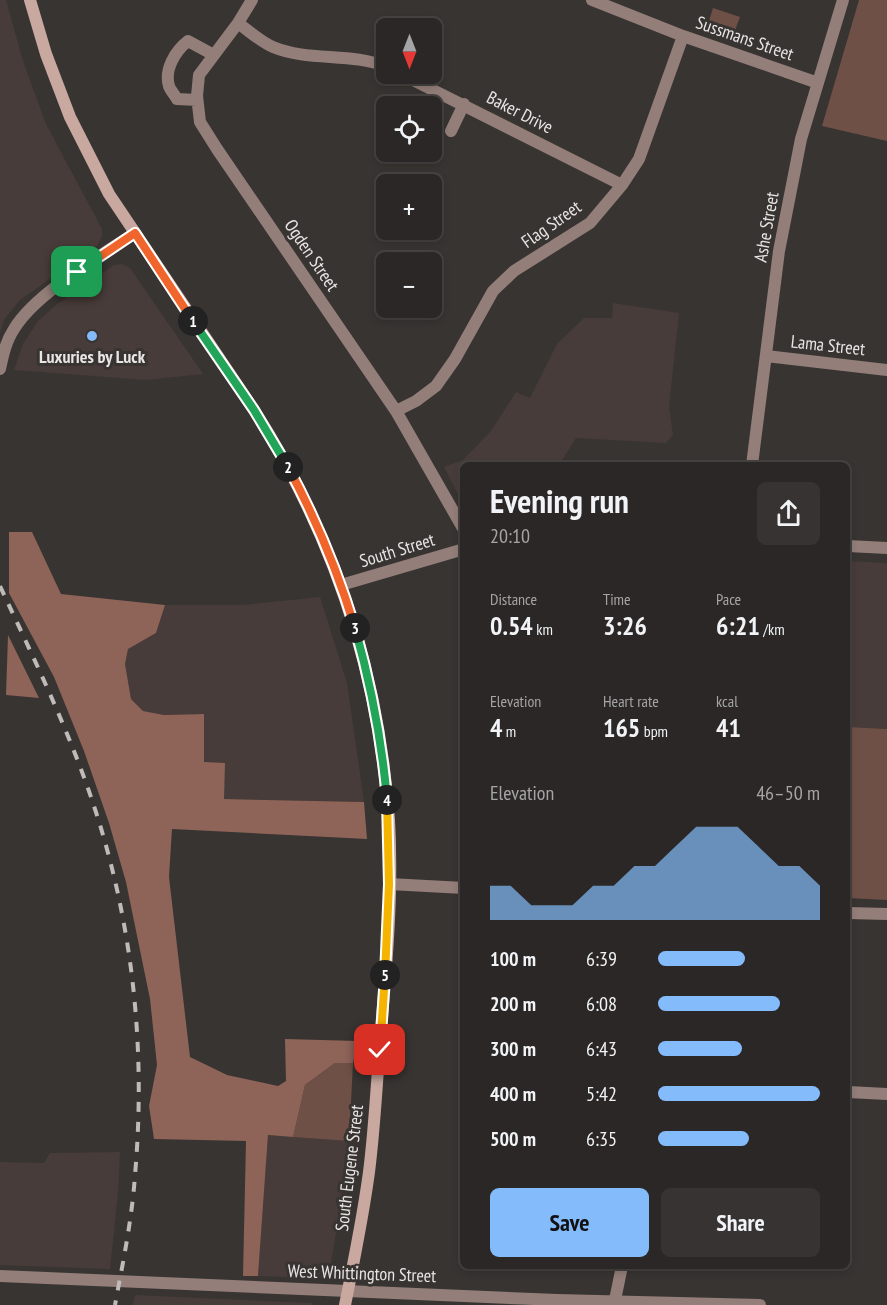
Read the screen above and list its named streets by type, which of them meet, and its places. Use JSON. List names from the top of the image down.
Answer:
{
  "streets": {
    "main road": ["South Eugene Street"],
    "street": [
      "Sussmans Street",
      "Baker Drive",
      "Flag Street",
      "Ashe Street",
      "Ogden Street",
      "Lama Street",
      "South Street",
      "West Whittington Street"
    ]
  },
  "crossings": [
    ["Sussmans Street", "Flag Street"],
    ["Sussmans Street", "Ashe Street"],
    ["Baker Drive", "Flag Street"],
    ["Flag Street", "Ogden Street"],
    ["Ashe Street", "Lama Street"],
    ["South Street", "South Eugene Street"],
    ["South Eugene Street", "West Whittington Street"]
  ],
  "places": ["Luxuries by Luck"],
  "north": "bottom",
  "page": {
    "map_buttons": ["+", "−"],
    "pins": [
      "1",
      "2",
      "3",
      "4",
      "5"
    ],
    "heading": ["Evening run", "20:10"],
    "stats": [
      ["Distance", "0.54 km"],
      ["Time", "3:26"],
      ["Pace", "6:21 /km"],
      ["Elevation", "4 m"],
      ["Heart rate", "165 bpm"],
      ["kcal", "41"]
    ],
    "chart": ["Elevation", "46–50 m"],
    "list": [
      {
        "name": "100 m",
        "note": "6:39"
      },
      {
        "name": "200 m",
        "note": "6:08"
      },
      {
        "name": "300 m",
        "note": "6:43"
      },
      {
        "name": "400 m",
        "note": "5:42"
      },
      {
        "name": "500 m",
        "note": "6:35"
      }
    ],
    "buttons": ["Save", "Share"]
  }
}
